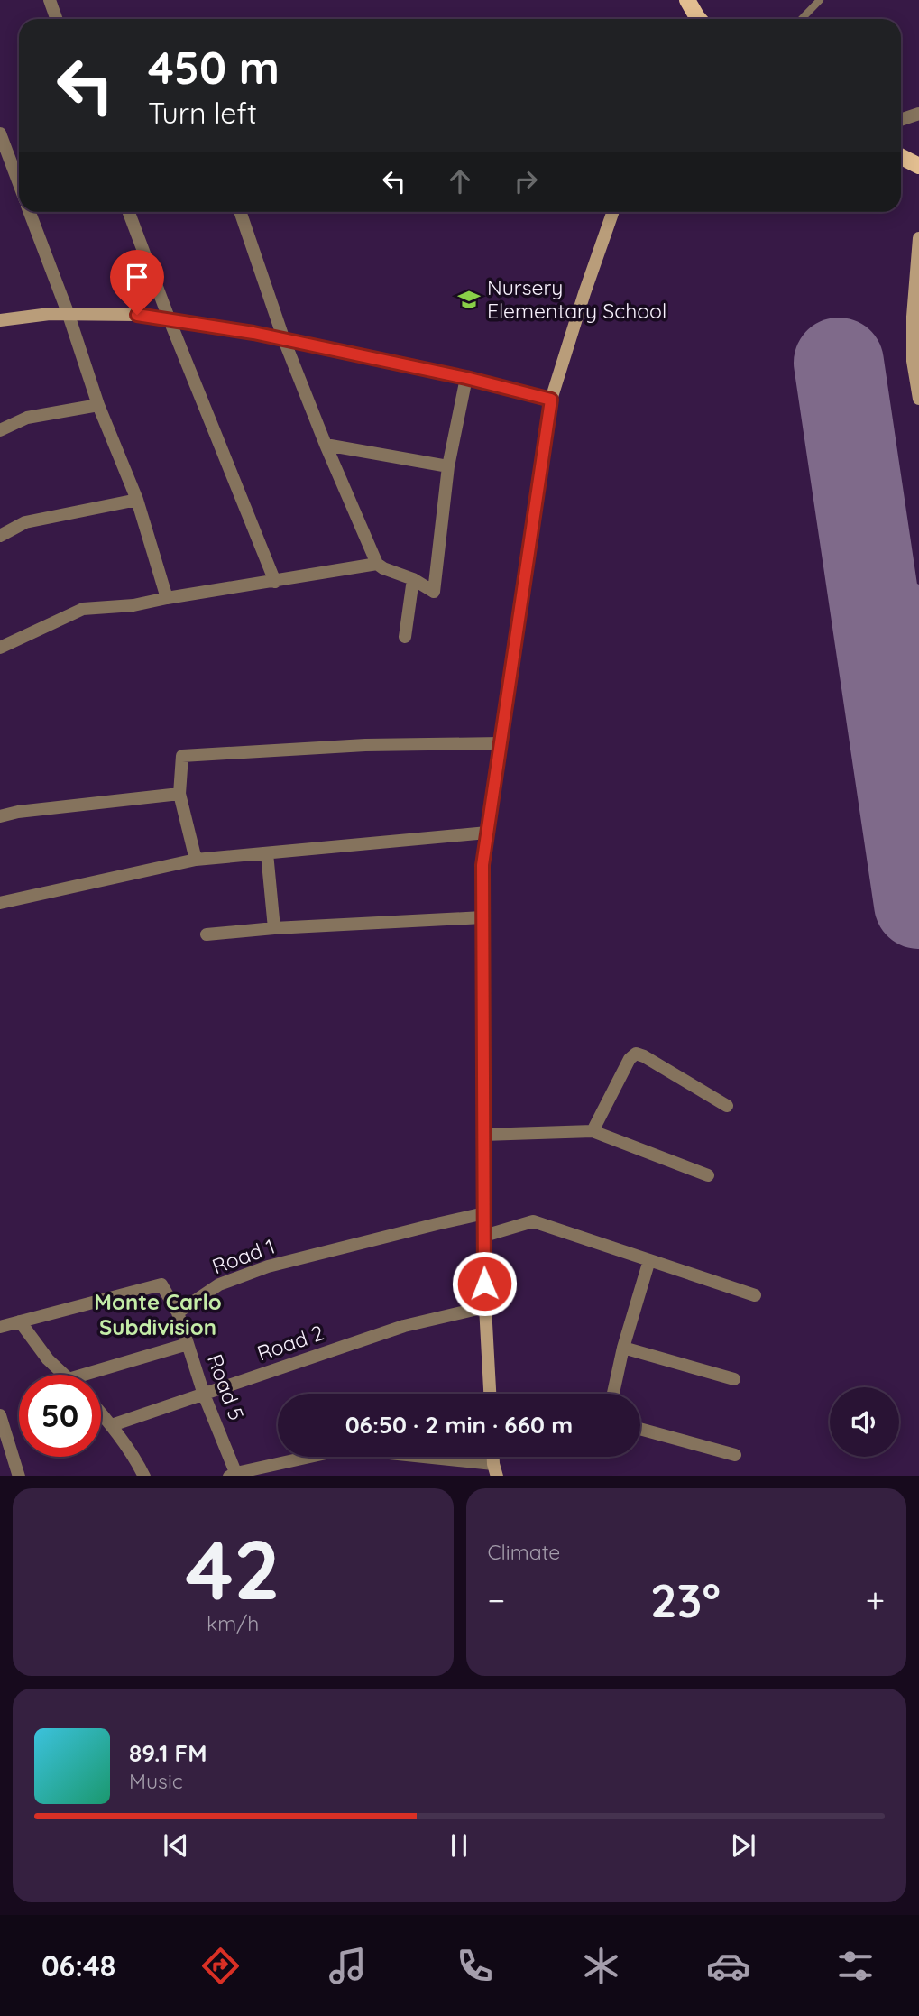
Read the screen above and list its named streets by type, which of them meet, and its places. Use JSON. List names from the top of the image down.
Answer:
{
  "streets": {
    "street": ["Road 1", "Road 2", "Road 5"]
  },
  "crossings": [
    ["Road 1", "Road 5"],
    ["Road 2", "Road 5"]
  ],
  "districts": ["Monte Carlo Subdivision"],
  "places": {
    "school or university": ["Nursery Elementary School"]
  },
  "page": {
    "turn": ["450 m", "Turn left"],
    "limit": "50",
    "trip": "06:50 · 2 min · 660 m",
    "tile": [
      ["42", "km/h"],
      "Climate"
    ],
    "heat": ["−", "23°", "+"],
    "song": ["89.1 FM", "Music"],
    "tabs": "06:48"
  }
}
